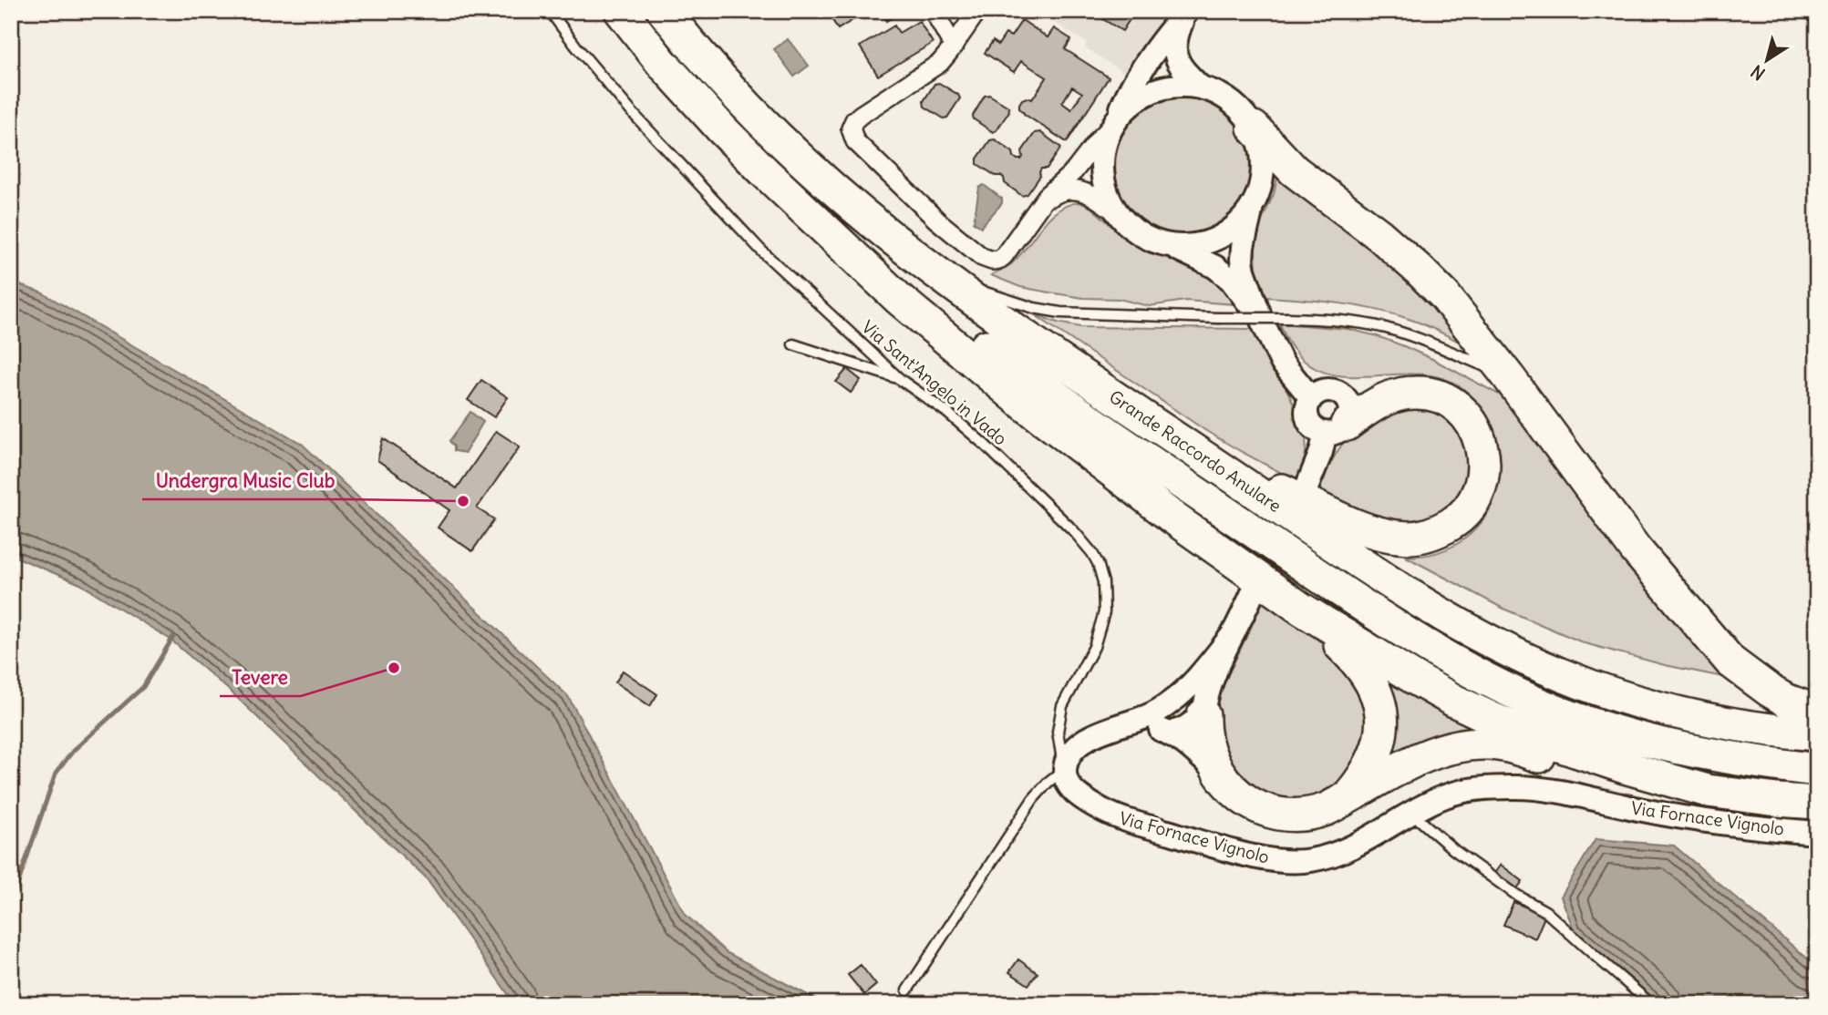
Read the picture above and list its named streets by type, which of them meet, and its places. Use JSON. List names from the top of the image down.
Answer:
{
  "streets": {
    "highway": ["Grande Raccordo Anulare"],
    "street": ["Via Fornace Vignolo"],
    "lane": ["Via Sant'Angelo in Vado"]
  },
  "crossings": [
    ["Via Sant'Angelo in Vado", "Via Fornace Vignolo"]
  ],
  "places": ["Undergra Music Club", "Tevere"],
  "north": "bottom left"
}
